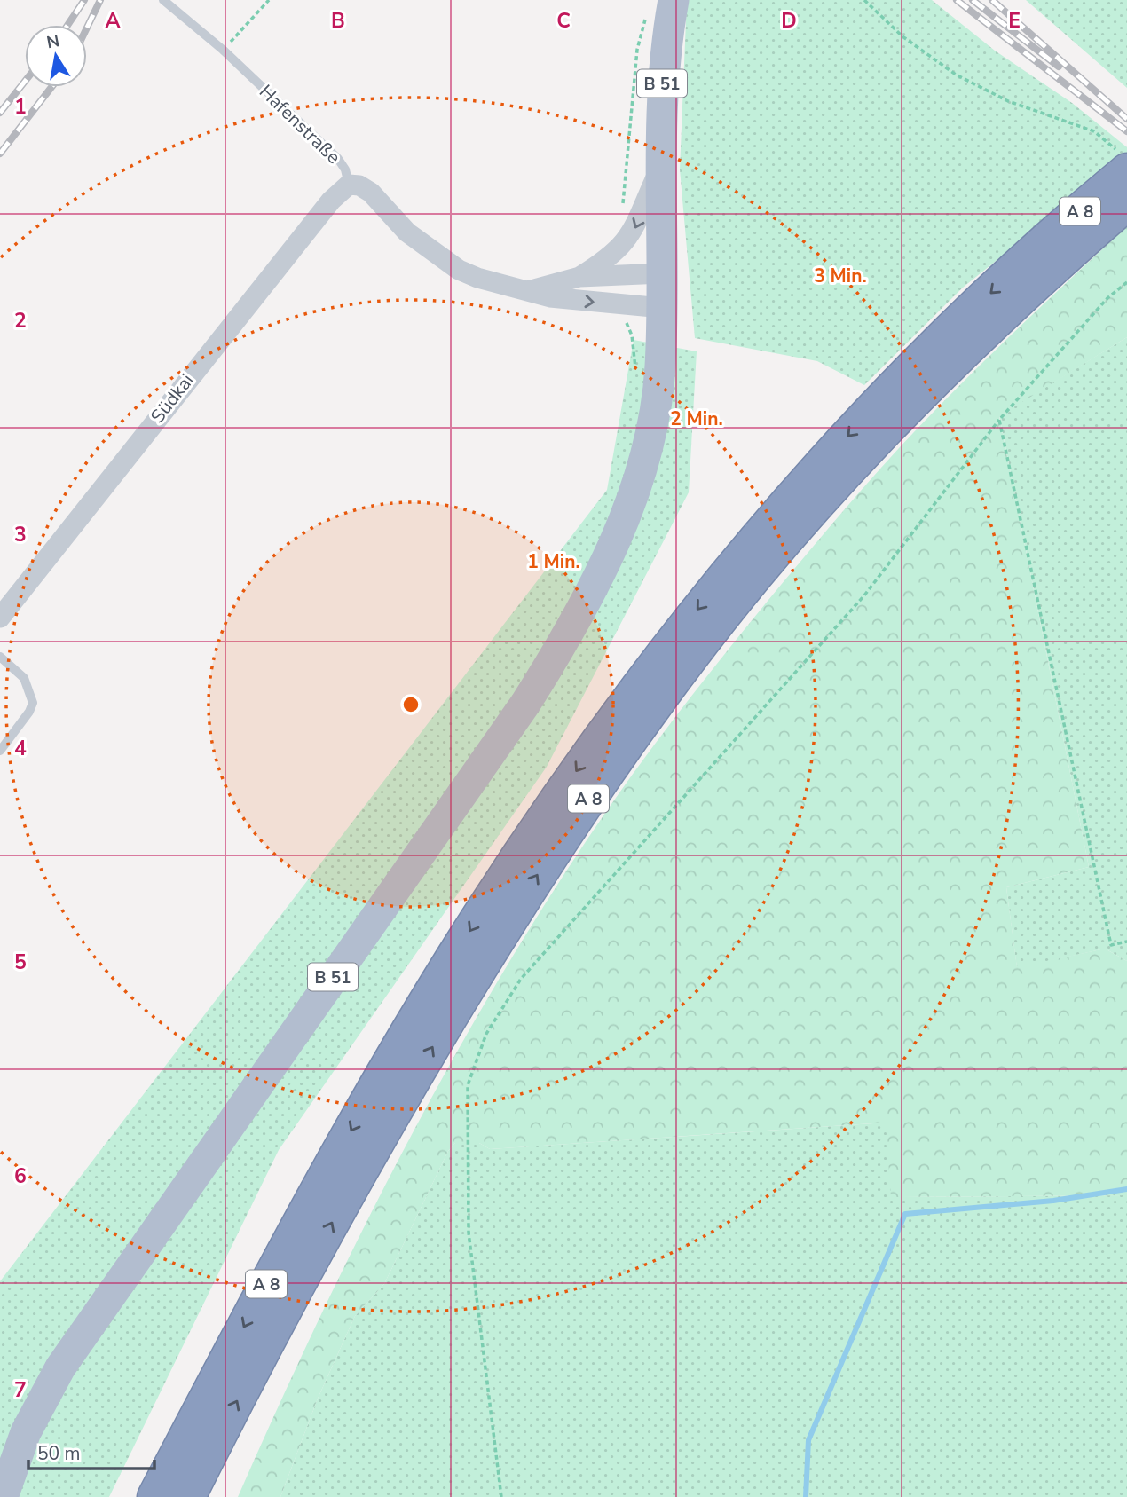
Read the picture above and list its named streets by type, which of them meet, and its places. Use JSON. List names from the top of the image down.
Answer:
{
  "streets": {
    "highway": ["A 8"],
    "main road": ["B 51"],
    "street": ["Hafenstraße", "Südkai"]
  },
  "crossings": [
    ["B 51", "Hafenstraße"],
    ["Hafenstraße", "Südkai"]
  ],
  "scale_bar": "50 m",
  "north": "top",
  "grid": {
    "columns": [
      "A",
      "B",
      "C",
      "D",
      "E"
    ],
    "rows": [
      "1",
      "2",
      "3",
      "4",
      "5",
      "6",
      "7"
    ]
  },
  "rings": ["3 Min.", "2 Min.", "1 Min."]
}
